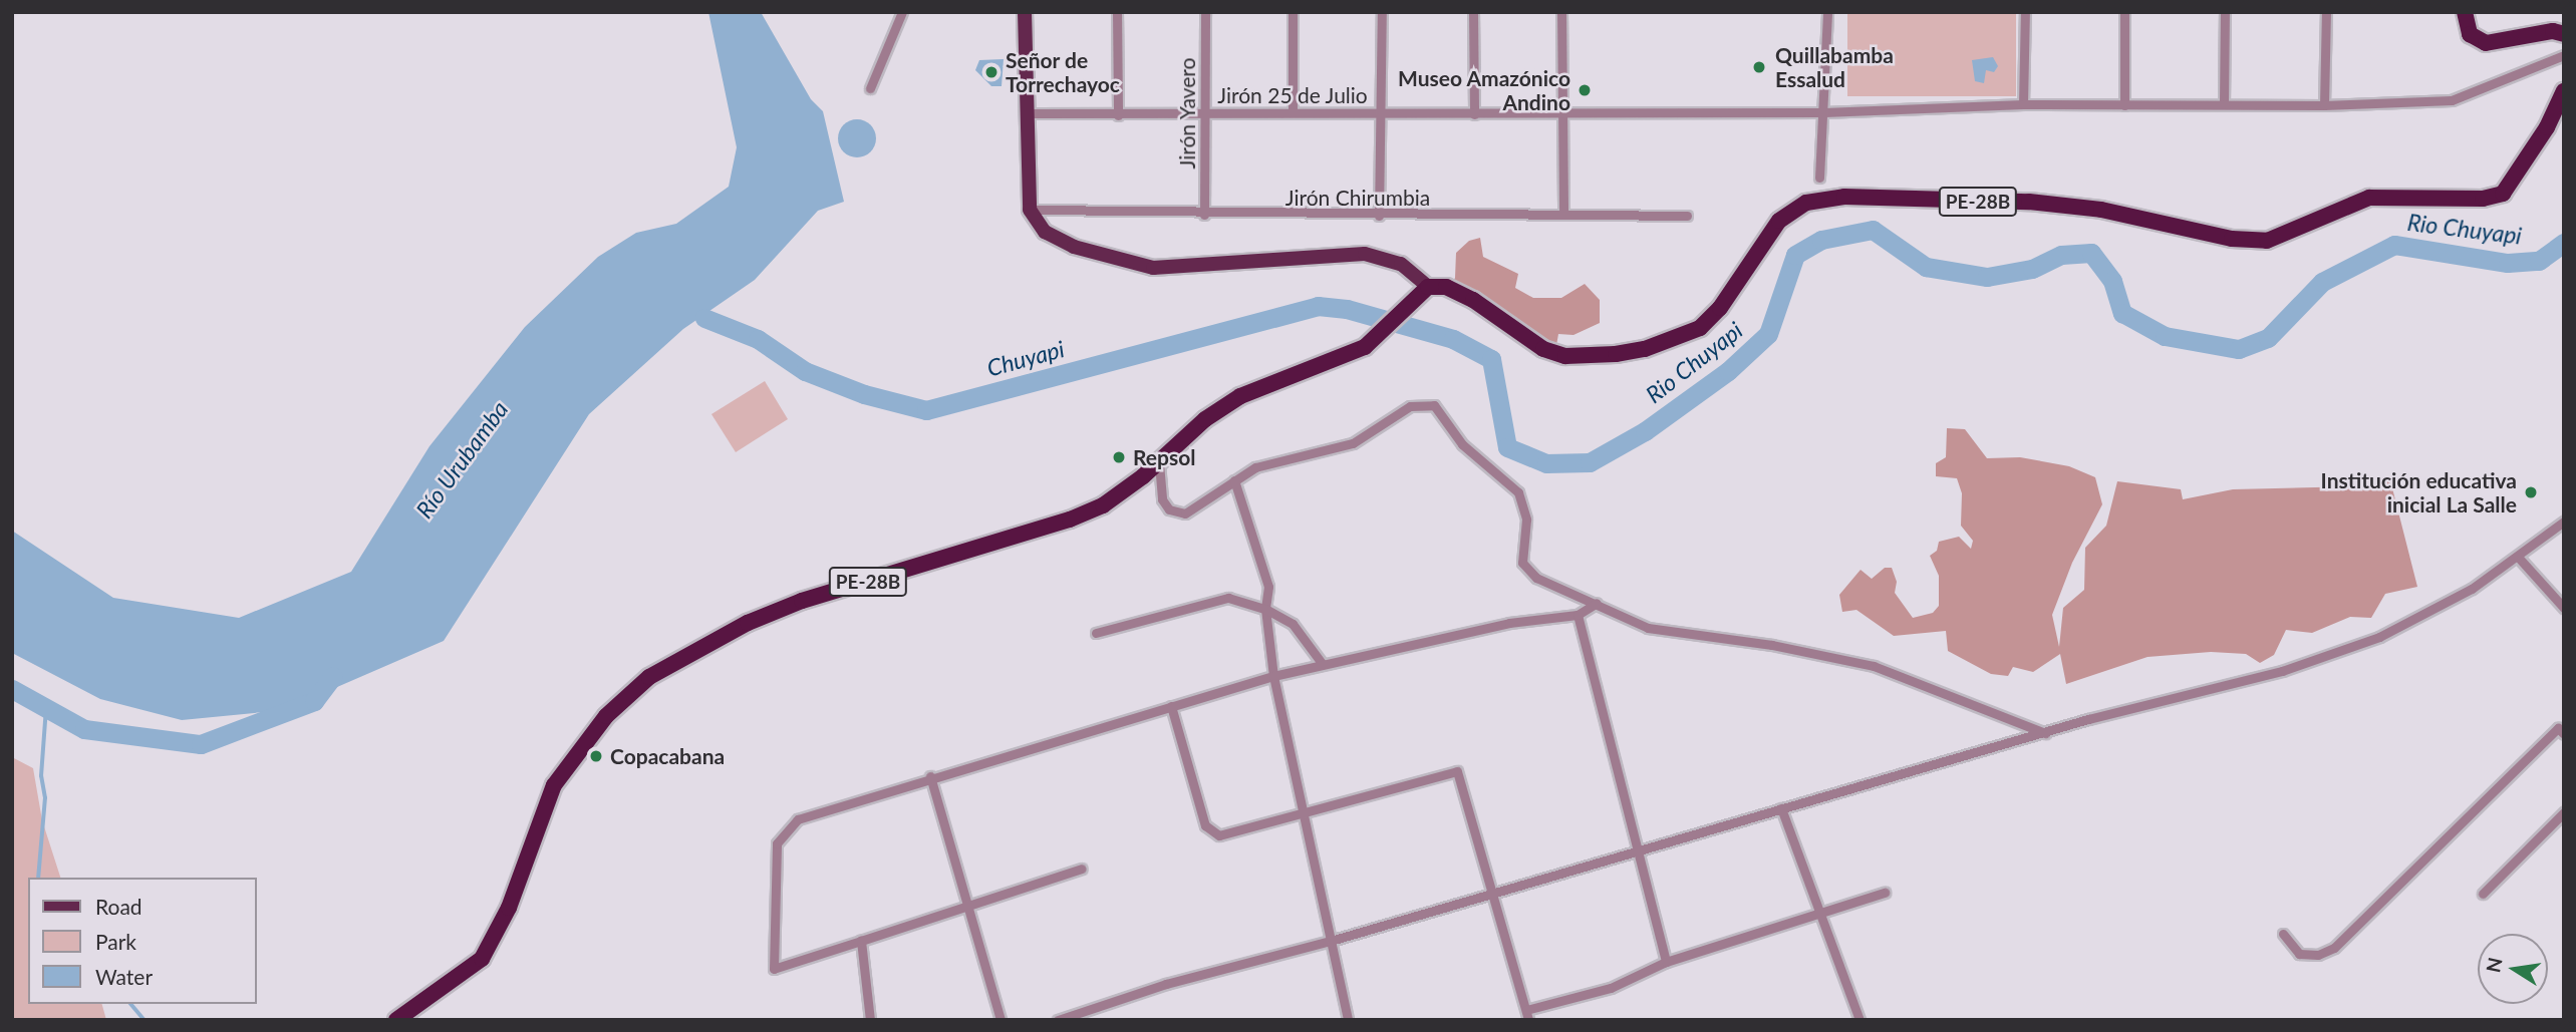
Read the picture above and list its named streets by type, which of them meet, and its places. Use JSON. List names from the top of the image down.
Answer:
{
  "streets": {
    "highway": ["PE-28B"],
    "street": ["Jirón 25 de Julio", "Jirón Yavero", "Jirón Chirumbia"]
  },
  "crossings": [
    ["Jirón 25 de Julio", "Jirón Yavero"],
    ["Jirón Yavero", "Jirón Chirumbia"]
  ],
  "water": ["Rio Chuyapi", "Chuyapi", "Río Urubamba"],
  "places": [
    "Quillabamba Essalud",
    "Señor de Torrechayoc",
    "Museo Amazónico Andino",
    "Repsol",
    "Institución educativa inicial La Salle",
    "Copacabana"
  ],
  "legend": ["Road", "Park", "Water"],
  "north": "left"
}
